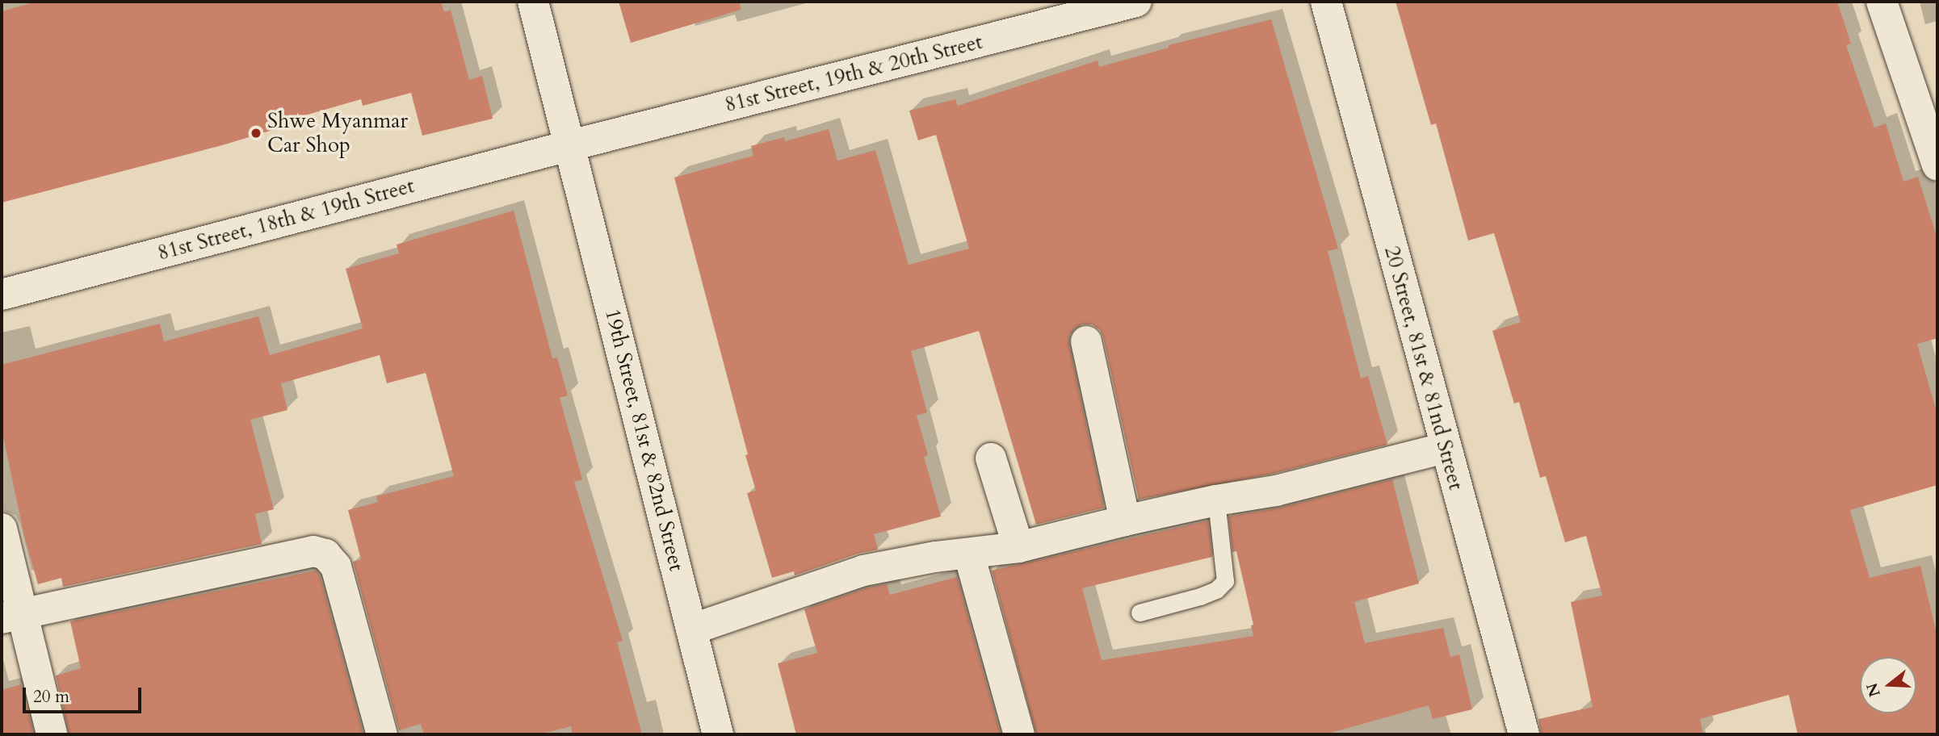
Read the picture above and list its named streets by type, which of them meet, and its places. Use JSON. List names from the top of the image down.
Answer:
{
  "streets": {
    "street": [
      "81st Street, 19th & 20th Street",
      "81st Street, 18th & 19th Street",
      "20 Street, 81st & 81nd Street",
      "19th Street, 81st & 82nd Street"
    ]
  },
  "crossings": [
    ["81st Street, 19th & 20th Street", "81st Street, 18th & 19th Street"],
    ["81st Street, 19th & 20th Street", "19th Street, 81st & 82nd Street"],
    ["81st Street, 18th & 19th Street", "19th Street, 81st & 82nd Street"]
  ],
  "places": ["Shwe Myanmar Car Shop"],
  "scale_bar": "20 m",
  "north": "left"
}
